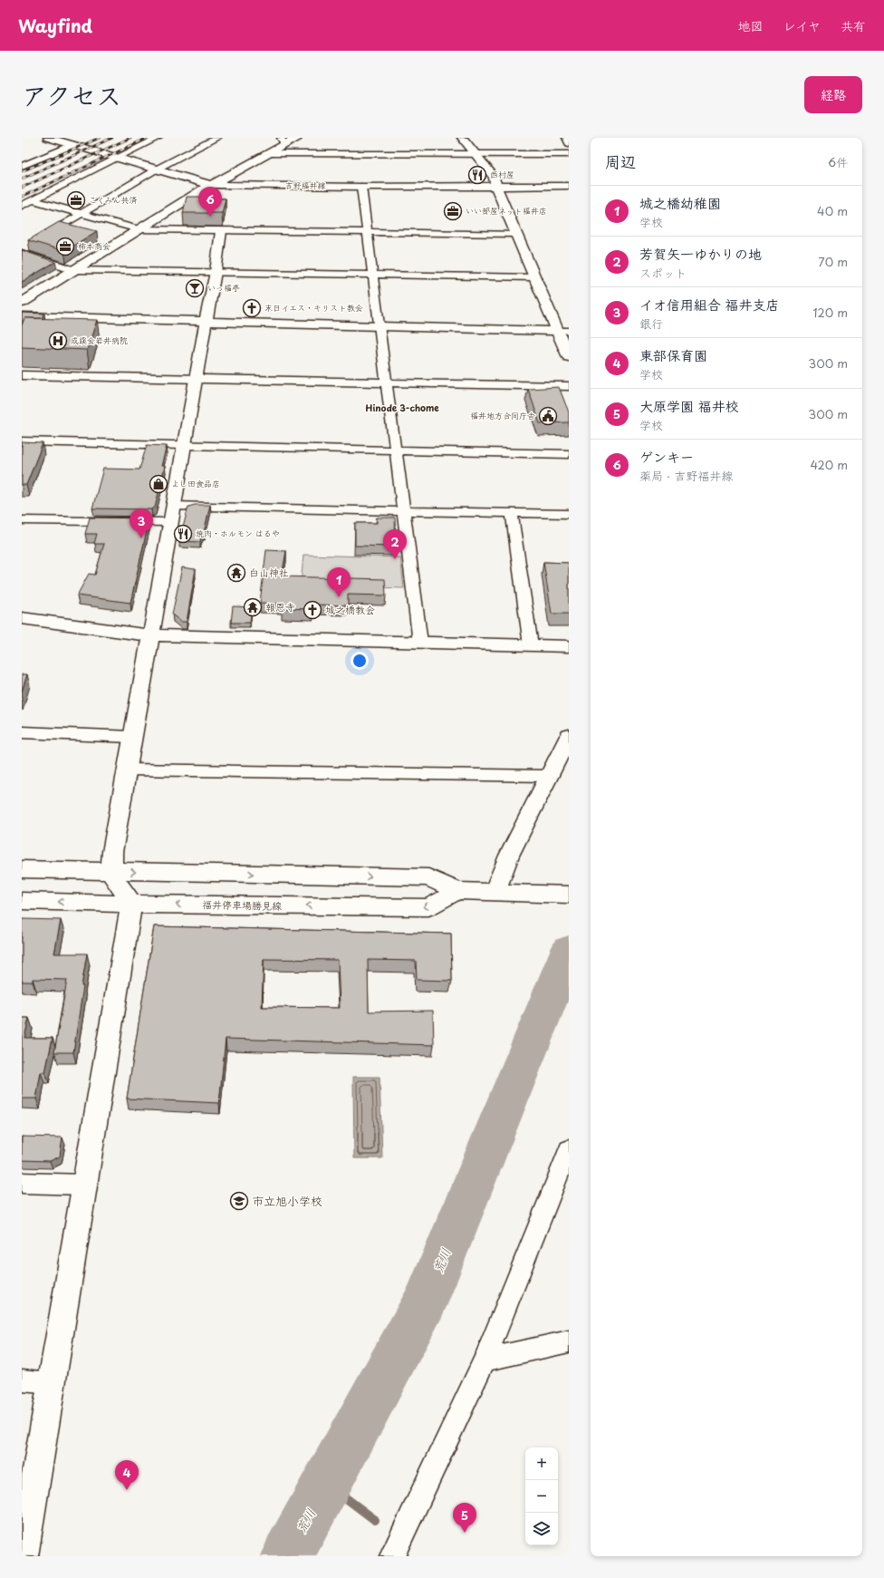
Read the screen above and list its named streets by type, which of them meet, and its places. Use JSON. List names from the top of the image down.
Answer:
{
  "streets": {
    "street": ["吉野福井線", "福井停車場勝見線"]
  },
  "districts": ["Hinode 3-chome"],
  "water": ["荒川"],
  "places": {
    "restaurant": ["西村屋", "焼肉・ホルモン はるや"],
    "office": ["こくみん共済", "いい部屋ネット福井店", "柿本商会"],
    "bar": ["いっ福亭"],
    "church": ["末日イエス・キリスト教会", "城之橋教会"],
    "hospital": ["成蹊会岩井病院"],
    "public building": ["福井地方合同庁舎"],
    "shop": ["よし田食品店"],
    "temple": ["白山神社", "報恩寺"],
    "school or university": ["市立旭小学校"]
  },
  "page": {
    "header": "Wayfind",
    "nav": ["地図", "レイヤ", "共有"],
    "title": "アクセス",
    "buttons": "経路",
    "heading": ["周辺", "6件"],
    "list": [
      {
        "mark": "1",
        "name": "城之橋幼稚園",
        "note": "学校",
        "value": "40 m"
      },
      {
        "mark": "2",
        "name": "芳賀矢一ゆかりの地",
        "note": "スポット",
        "value": "70 m"
      },
      {
        "mark": "3",
        "name": "イオ信用組合 福井支店",
        "note": "銀行",
        "value": "120 m"
      },
      {
        "mark": "4",
        "name": "東部保育園",
        "note": "学校",
        "value": "300 m"
      },
      {
        "mark": "5",
        "name": "大原学園 福井校",
        "note": "学校",
        "value": "300 m"
      },
      {
        "mark": "6",
        "name": "ゲンキー",
        "note": "薬局 · 吉野福井線",
        "value": "420 m"
      }
    ],
    "pins": [
      "6",
      "3",
      "2",
      "1",
      "4",
      "5"
    ],
    "map_buttons": ["+", "−"]
  }
}
